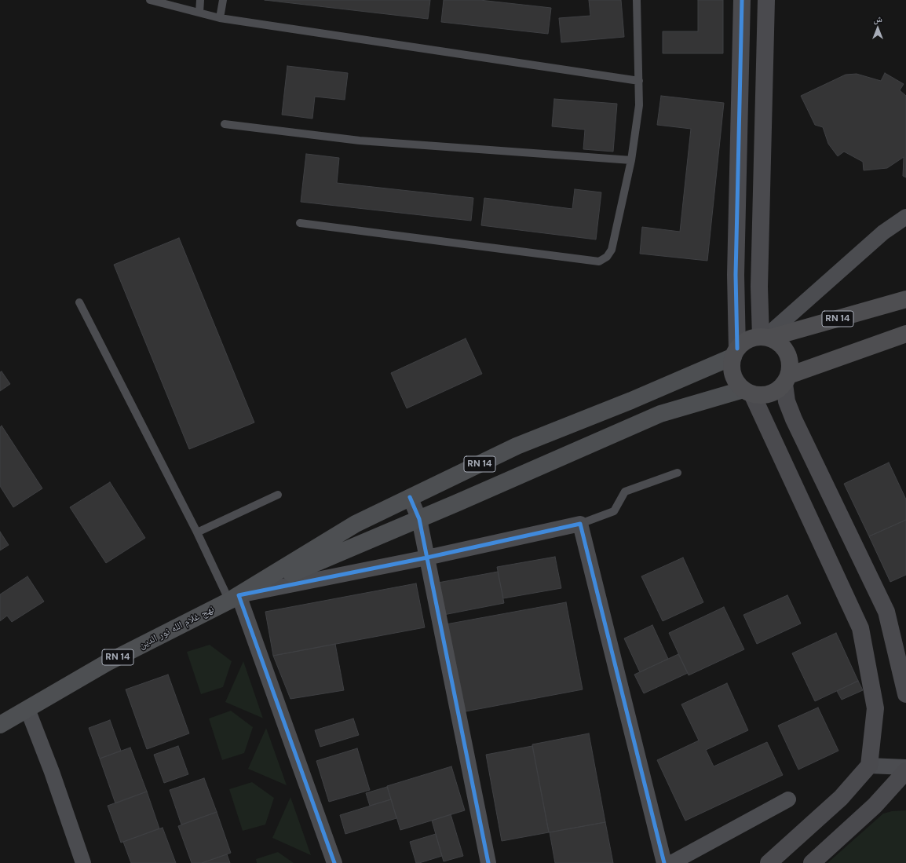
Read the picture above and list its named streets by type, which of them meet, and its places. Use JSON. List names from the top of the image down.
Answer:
{
  "streets": {
    "highway": ["RN 14"],
    "main road": ["نهج غلام الله نور الدين"]
  },
  "crossings": [
    ["RN 14", "نهج غلام الله نور الدين"]
  ],
  "north": "top"
}
